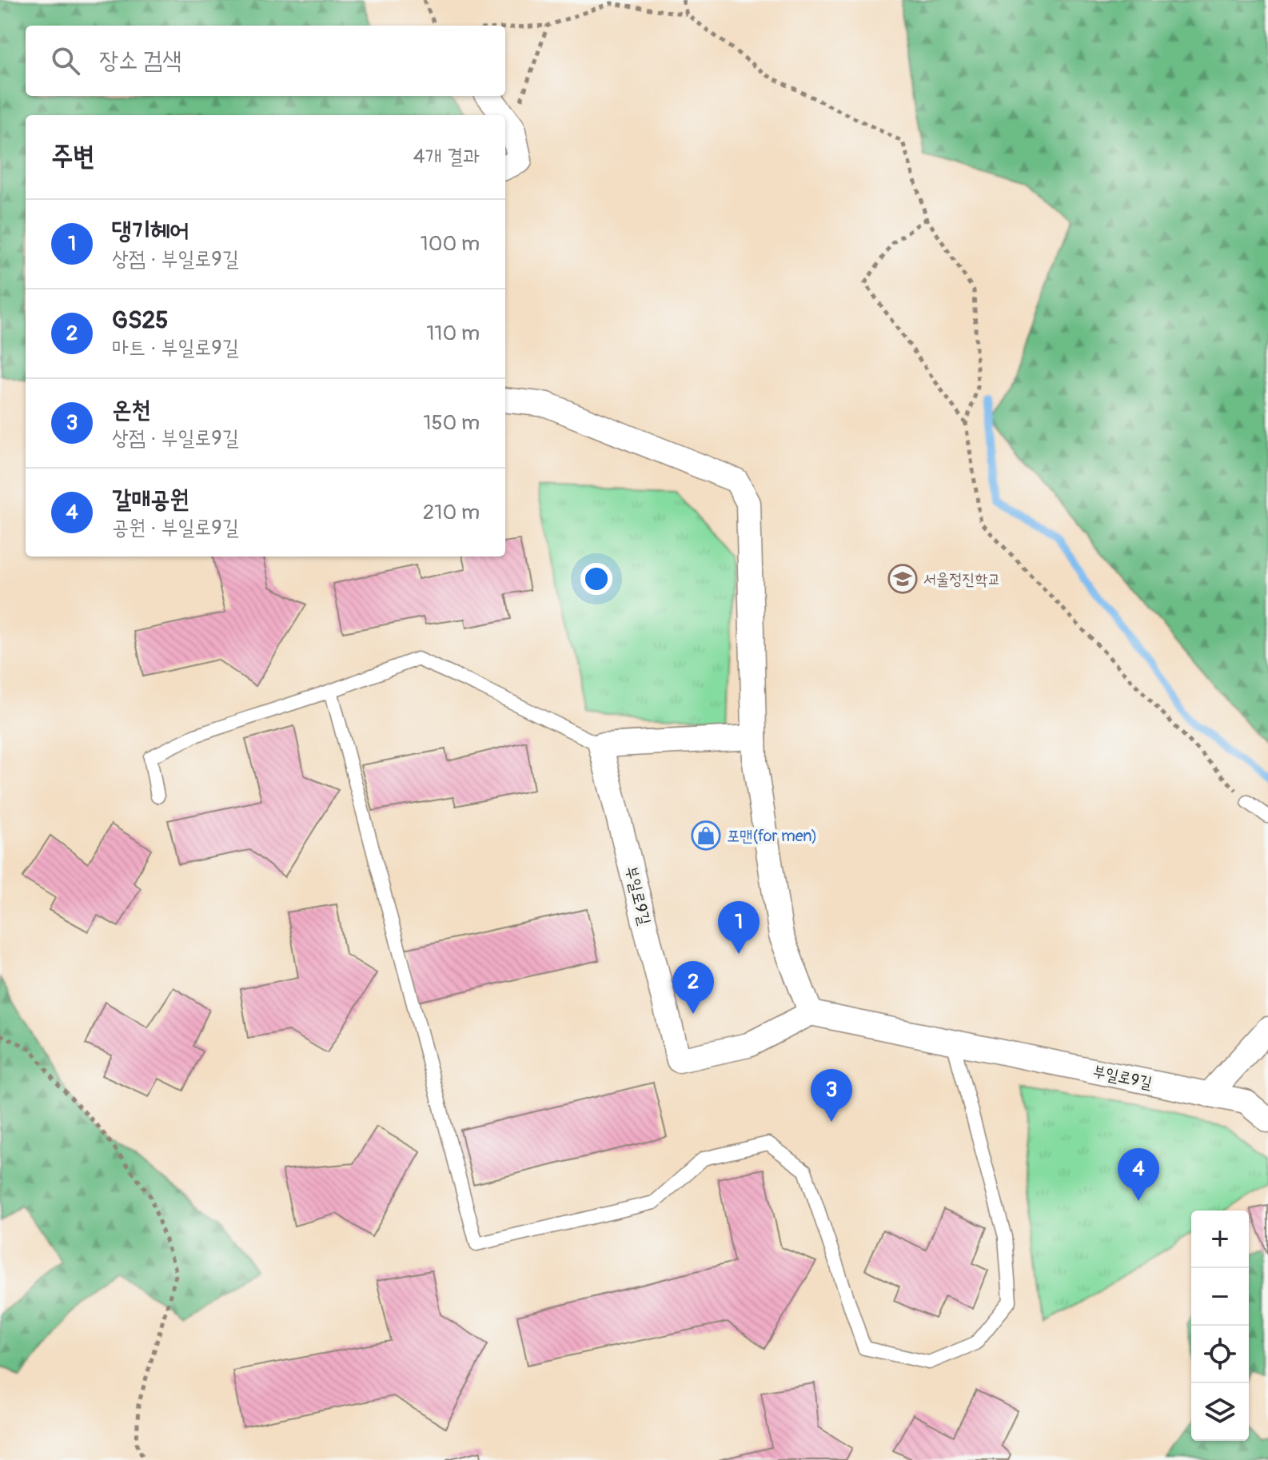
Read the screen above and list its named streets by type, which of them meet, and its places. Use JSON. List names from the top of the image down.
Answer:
{
  "streets": {
    "street": ["부일로9길"]
  },
  "places": {
    "school or university": ["서울정진학교"],
    "shop": ["포맨(for men)"]
  },
  "page": {
    "search": "장소 검색",
    "heading": ["주변", "4개 결과"],
    "list": [
      {
        "mark": "1",
        "name": "댕기헤어",
        "note": "상점 · 부일로9길",
        "value": "100 m"
      },
      {
        "mark": "2",
        "name": "GS25",
        "note": "마트 · 부일로9길",
        "value": "110 m"
      },
      {
        "mark": "3",
        "name": "온천",
        "note": "상점 · 부일로9길",
        "value": "150 m"
      },
      {
        "mark": "4",
        "name": "갈매공원",
        "note": "공원 · 부일로9길",
        "value": "210 m"
      }
    ],
    "pins": [
      "1",
      "2",
      "3",
      "4"
    ],
    "map_buttons": ["+", "−"]
  }
}
